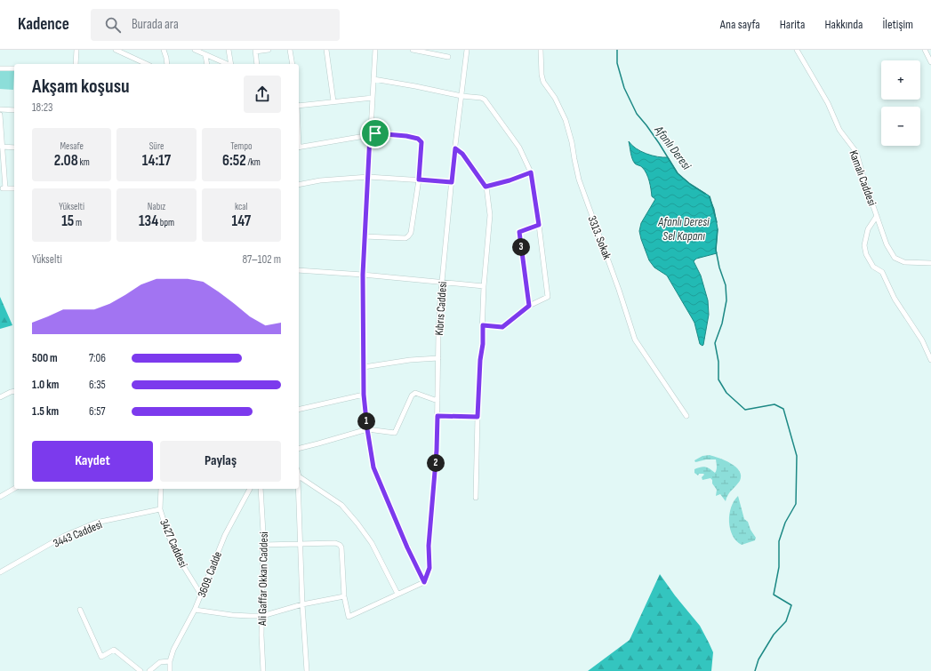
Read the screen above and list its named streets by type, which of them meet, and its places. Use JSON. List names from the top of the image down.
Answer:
{
  "streets": {
    "street": [
      "Kamalı Caddesi",
      "3313. Sokak",
      "Kıbrıs Caddesi",
      "3443 Caddesi",
      "3427 Caddesi",
      "3609. Cadde",
      "Ali Gaffar Okkan Caddesi"
    ]
  },
  "crossings": [
    ["3443 Caddesi", "3427 Caddesi"],
    ["3427 Caddesi", "3609. Cadde"]
  ],
  "water": ["Afanlı Deresi", "Afanlı Deresi Sel Kapanı"],
  "page": {
    "header": "Kadence",
    "search": "Burada ara",
    "nav": [
      "Ana sayfa",
      "Harita",
      "Hakkında",
      "İletişim"
    ],
    "map_buttons": ["+", "−"],
    "heading": ["Akşam koşusu", "18:23"],
    "stats": [
      ["Mesafe", "2.08 km"],
      ["Süre", "14:17"],
      ["Tempo", "6:52 /km"],
      ["Yükselti", "15 m"],
      ["Nabız", "134 bpm"],
      ["kcal", "147"]
    ],
    "pins": ["3", "1", "2"],
    "chart": ["Yükselti", "87–102 m"],
    "list": [
      {
        "name": "500 m",
        "note": "7:06"
      },
      {
        "name": "1.0 km",
        "note": "6:35"
      },
      {
        "name": "1.5 km",
        "note": "6:57"
      }
    ],
    "buttons": ["Kaydet", "Paylaş"]
  }
}
